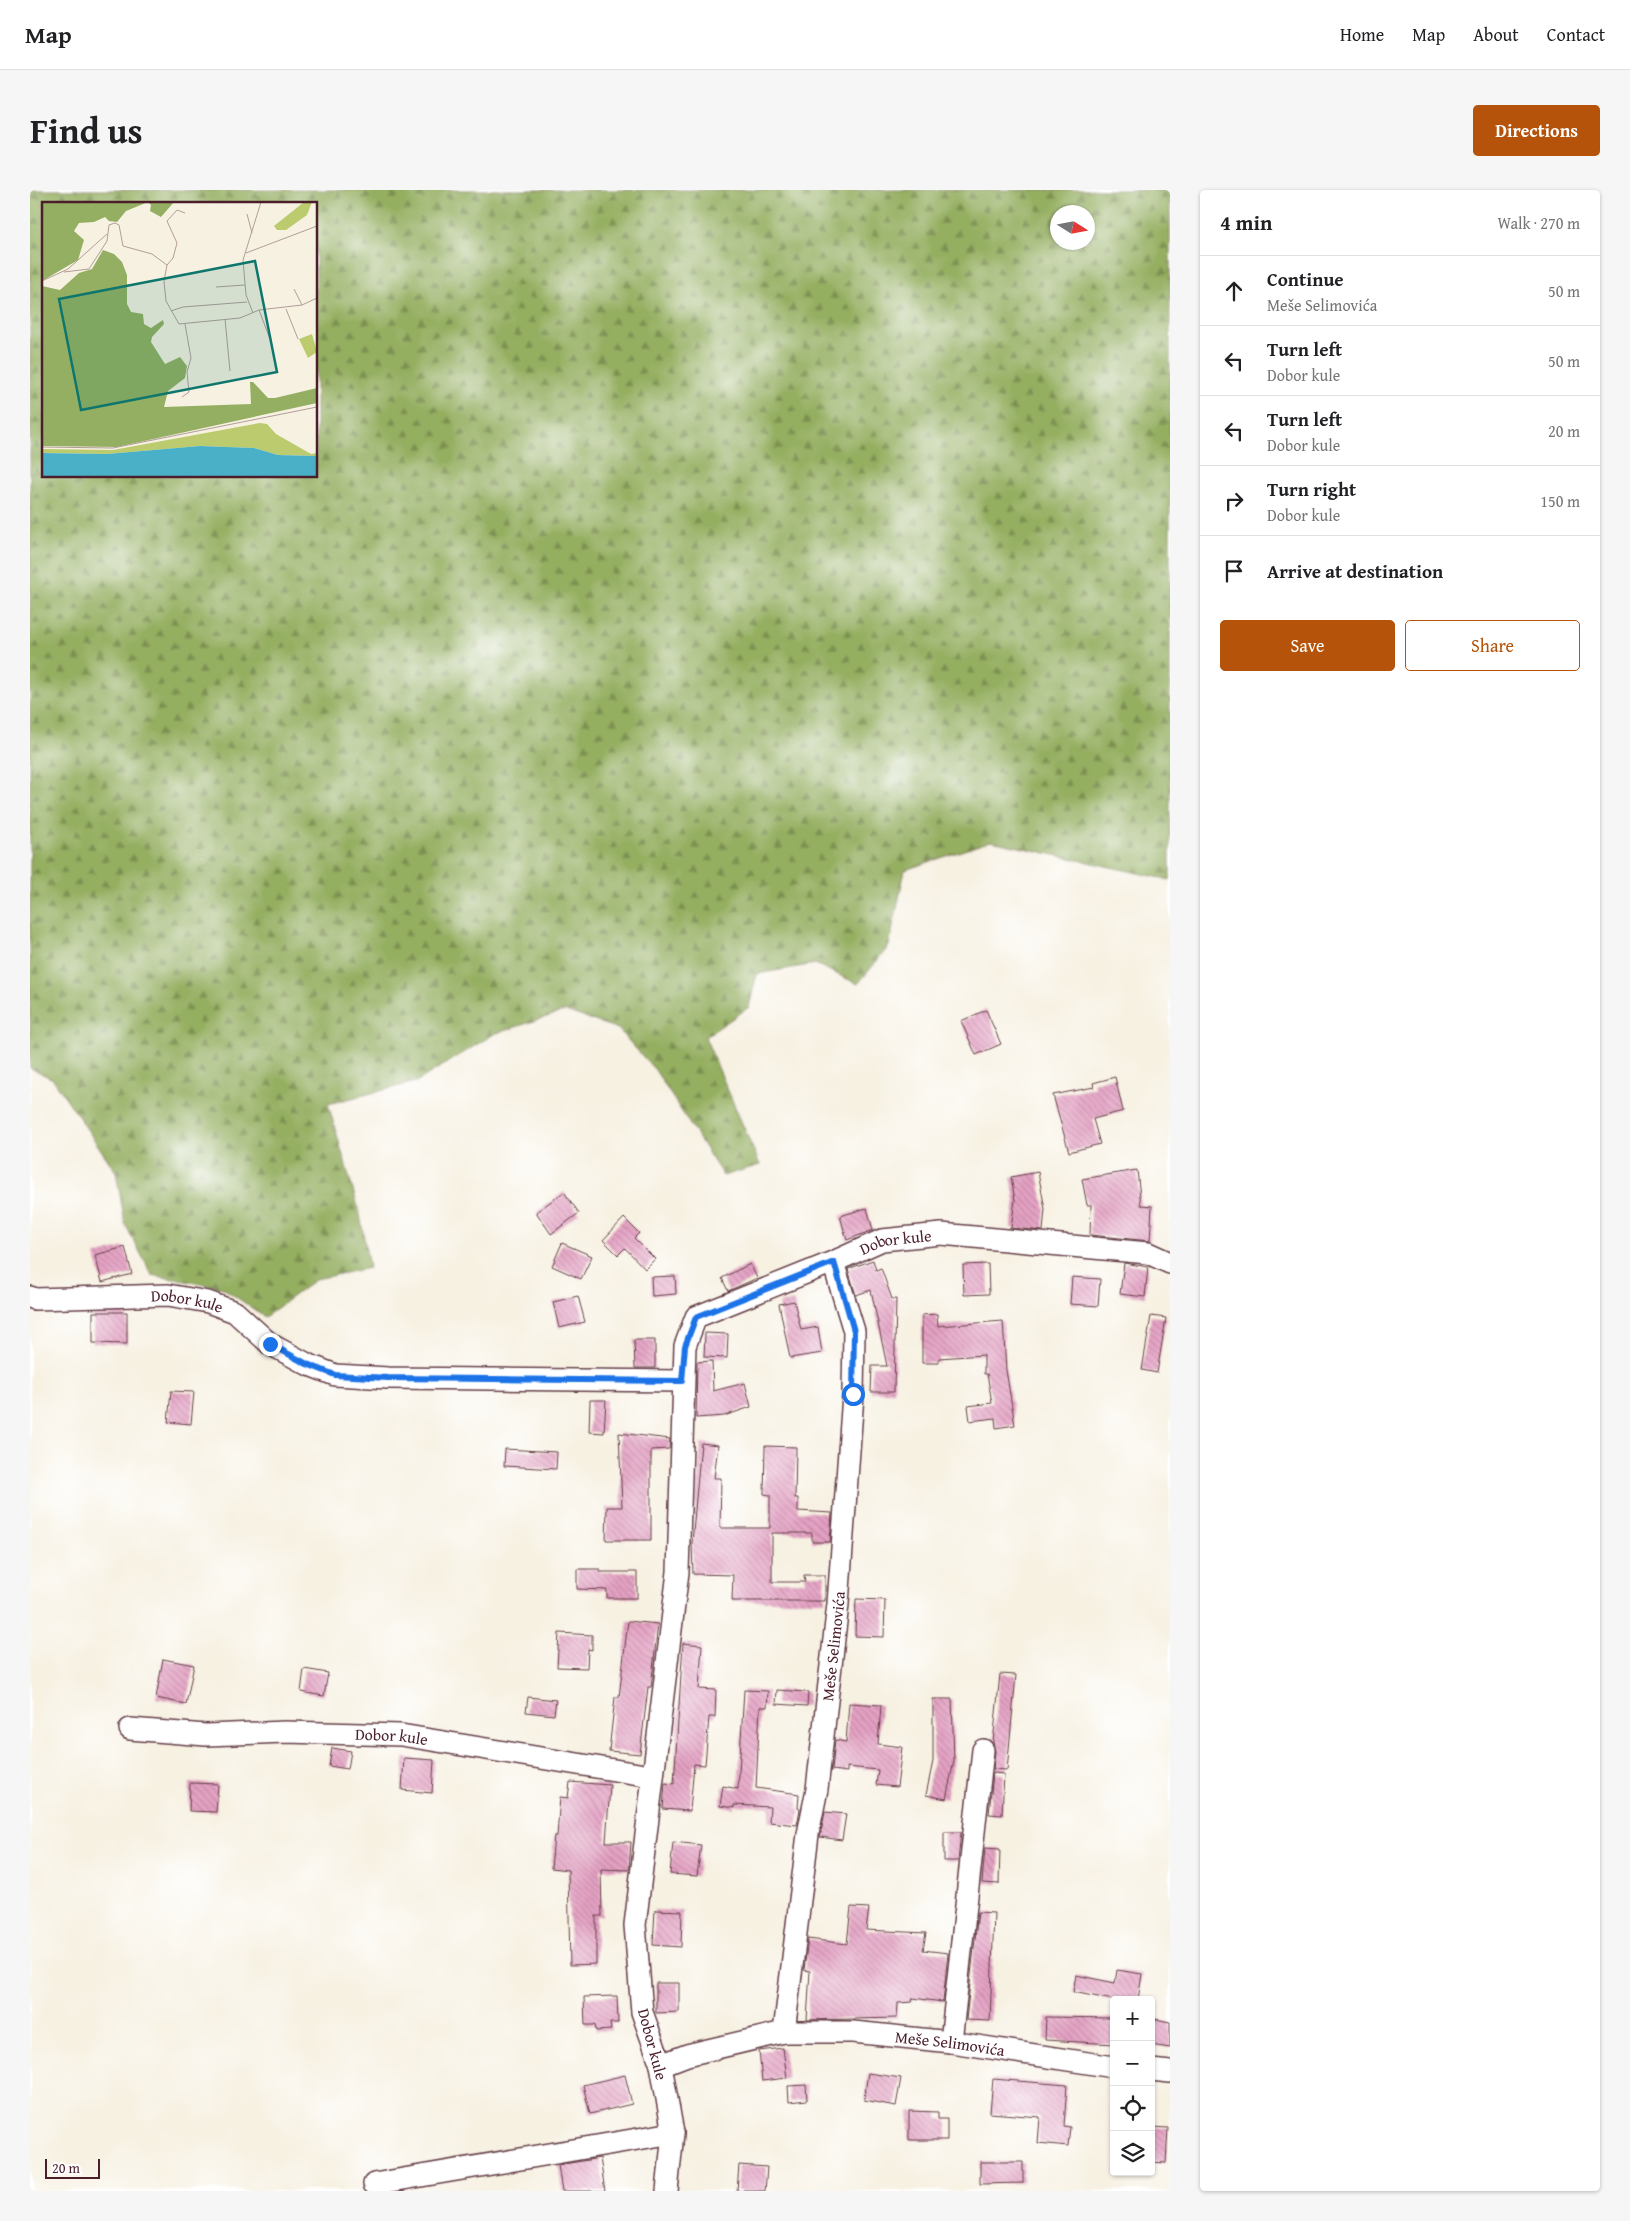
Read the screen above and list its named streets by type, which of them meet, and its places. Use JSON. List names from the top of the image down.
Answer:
{
  "streets": {
    "street": ["Dobor kule", "Meše Selimovića"]
  },
  "crossings": [
    ["Dobor kule", "Meše Selimovića"]
  ],
  "scale_bar": "20 m",
  "north": "right",
  "page": {
    "header": "Map",
    "nav": [
      "Home",
      "Map",
      "About",
      "Contact"
    ],
    "title": "Find us",
    "buttons": [
      "Directions",
      ["Save", "Share"]
    ],
    "heading": ["4 min", "Walk · 270 m"],
    "list": [
      ["Continue", "Meše Selimovića", "50 m"],
      ["Turn left", "Dobor kule", "50 m"],
      ["Turn left", "Dobor kule", "20 m"],
      ["Turn right", "Dobor kule", "150 m"],
      "Arrive at destination"
    ],
    "map_buttons": ["+", "−"],
    "scale": "20 m"
  }
}
